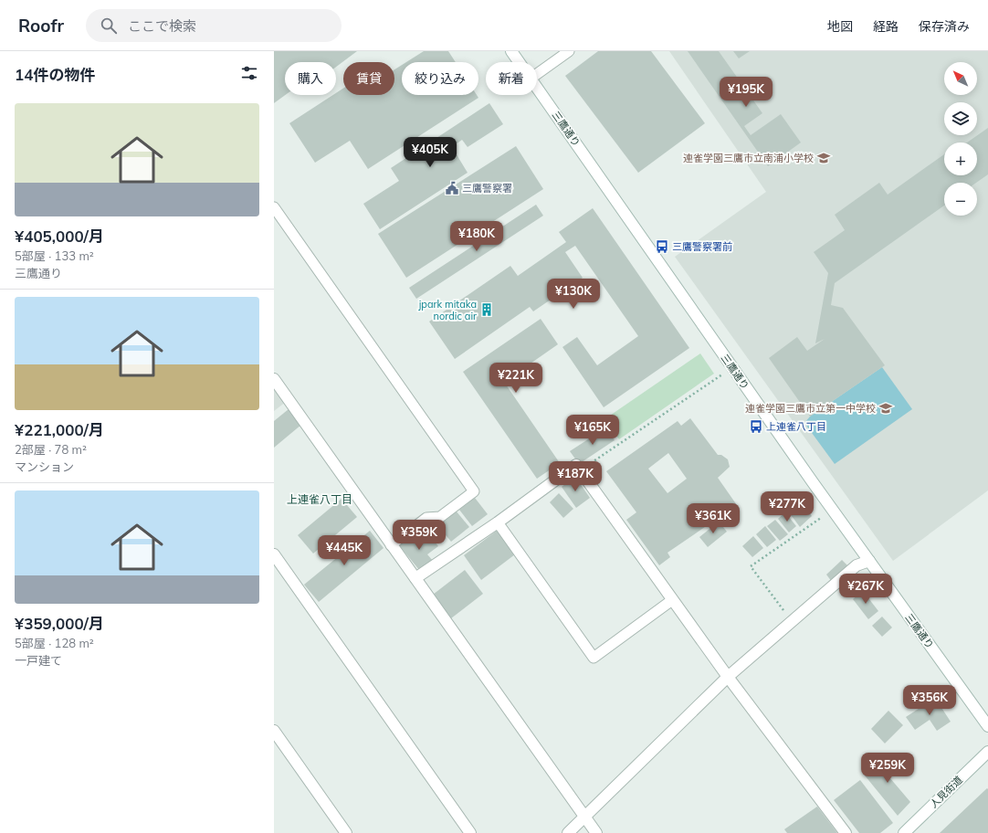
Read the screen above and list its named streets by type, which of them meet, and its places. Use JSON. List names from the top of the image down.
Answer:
{
  "streets": {
    "street": ["三鷹通り", "人見街道"]
  },
  "districts": ["上連雀八丁目"],
  "places": {
    "school or university": ["連雀学園三鷹市立南浦小学校", "連雀学園三鷹市立第一中学校"],
    "public building": ["三鷹警察署"],
    "bus stop": ["三鷹警察署前", "上連雀八丁目"],
    "building": ["jpark mitaka nordic air"]
  },
  "north": "top left",
  "page": {
    "header": "Roofr",
    "search": "ここで検索",
    "nav": ["地図", "経路", "保存済み"],
    "heading": "14件の物件",
    "map_buttons": ["+", "−"],
    "chip": [
      "購入",
      "賃貸",
      "絞り込み",
      "新着"
    ],
    "price": [
      "¥195K",
      "¥405K",
      "¥180K",
      "¥130K",
      "¥221K",
      "¥165K",
      "¥187K",
      "¥277K",
      "¥361K",
      "¥359K",
      "¥445K",
      "¥267K",
      "¥356K",
      "¥259K"
    ],
    "list": [
      {
        "name": "¥405,000/月",
        "note": "5部屋 · 133 m² · 三鷹通り"
      },
      {
        "name": "¥221,000/月",
        "note": "2部屋 · 78 m² · マンション"
      },
      {
        "name": "¥359,000/月",
        "note": "5部屋 · 128 m² · 一戸建て"
      }
    ]
  }
}
